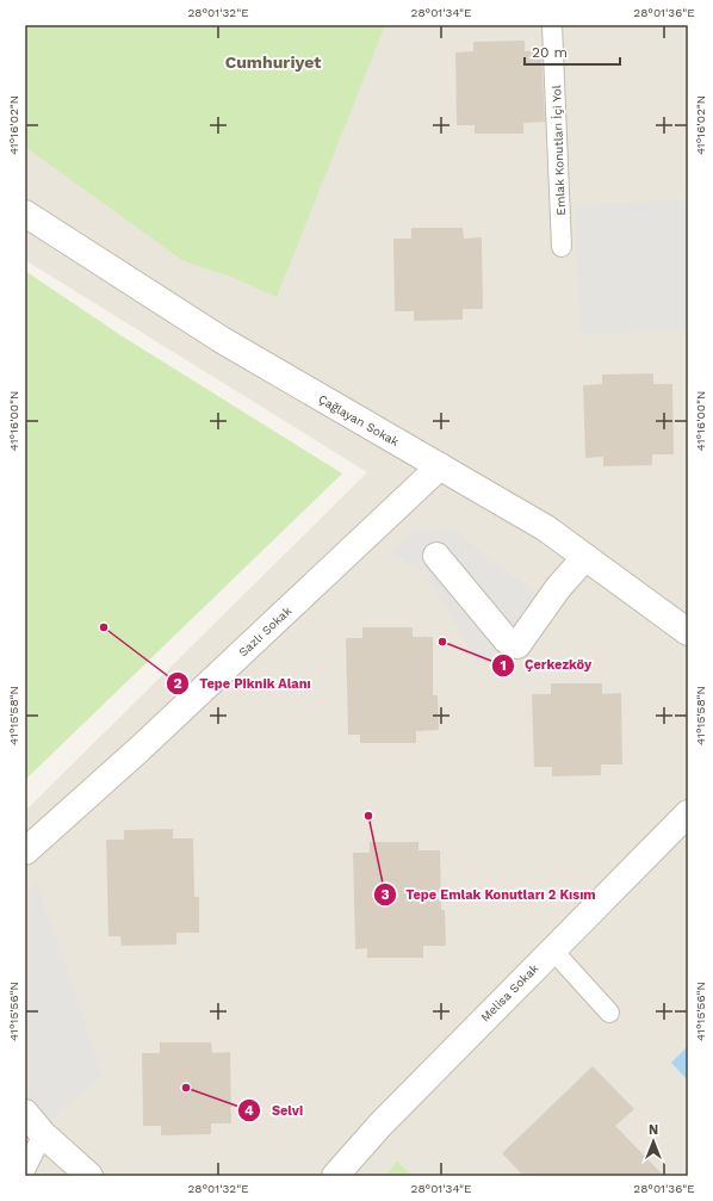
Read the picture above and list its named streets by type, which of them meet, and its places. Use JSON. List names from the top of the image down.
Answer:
{
  "streets": {
    "street": ["Çağlayan Sokak", "Sazlı Sokak", "Melisa Sokak"],
    "lane": ["Emlak Konutları İçi Yol"]
  },
  "crossings": [
    ["Çağlayan Sokak", "Sazlı Sokak"]
  ],
  "districts": ["Cumhuriyet"],
  "places": [
    "Tepe Piknik Alanı",
    "Çerkezköy",
    "Tepe Emlak Konutları 2 Kısım",
    "Selvi"
  ],
  "scale_bar": "20 m",
  "north": "top",
  "coordinates": [
    "28°01'32\"E",
    "28°01'34\"E",
    "28°01'36\"E",
    "41°16'02\"N",
    "41°16'00\"N",
    "41°15'58\"N",
    "41°15'56\"N"
  ]
}
